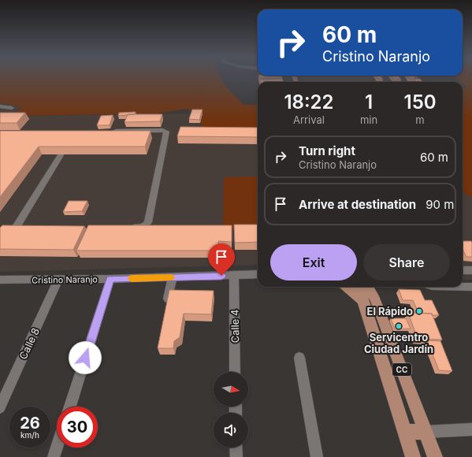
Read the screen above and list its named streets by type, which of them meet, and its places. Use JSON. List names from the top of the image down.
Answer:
{
  "streets": {
    "main road": ["CC"],
    "street": ["Cristino Naranjo", "Calle 4", "Calle 8"]
  },
  "crossings": [
    ["Cristino Naranjo", "Calle 4"],
    ["Cristino Naranjo", "Calle 8"]
  ],
  "places": ["El Rápido", "Servicentro Ciudad Jardín"],
  "north": "right",
  "page": {
    "turn": ["60 m", "Cristino Naranjo"],
    "eta": [
      "18:22",
      "Arrival",
      "1",
      "min",
      "150",
      "m"
    ],
    "list": [
      {
        "name": "Turn right",
        "note": "Cristino Naranjo",
        "value": "60 m"
      },
      {
        "name": "Arrive at destination",
        "value": "90 m"
      }
    ],
    "buttons": ["Exit", "Share"],
    "speed": "26 km/h",
    "limit": "30"
  }
}
